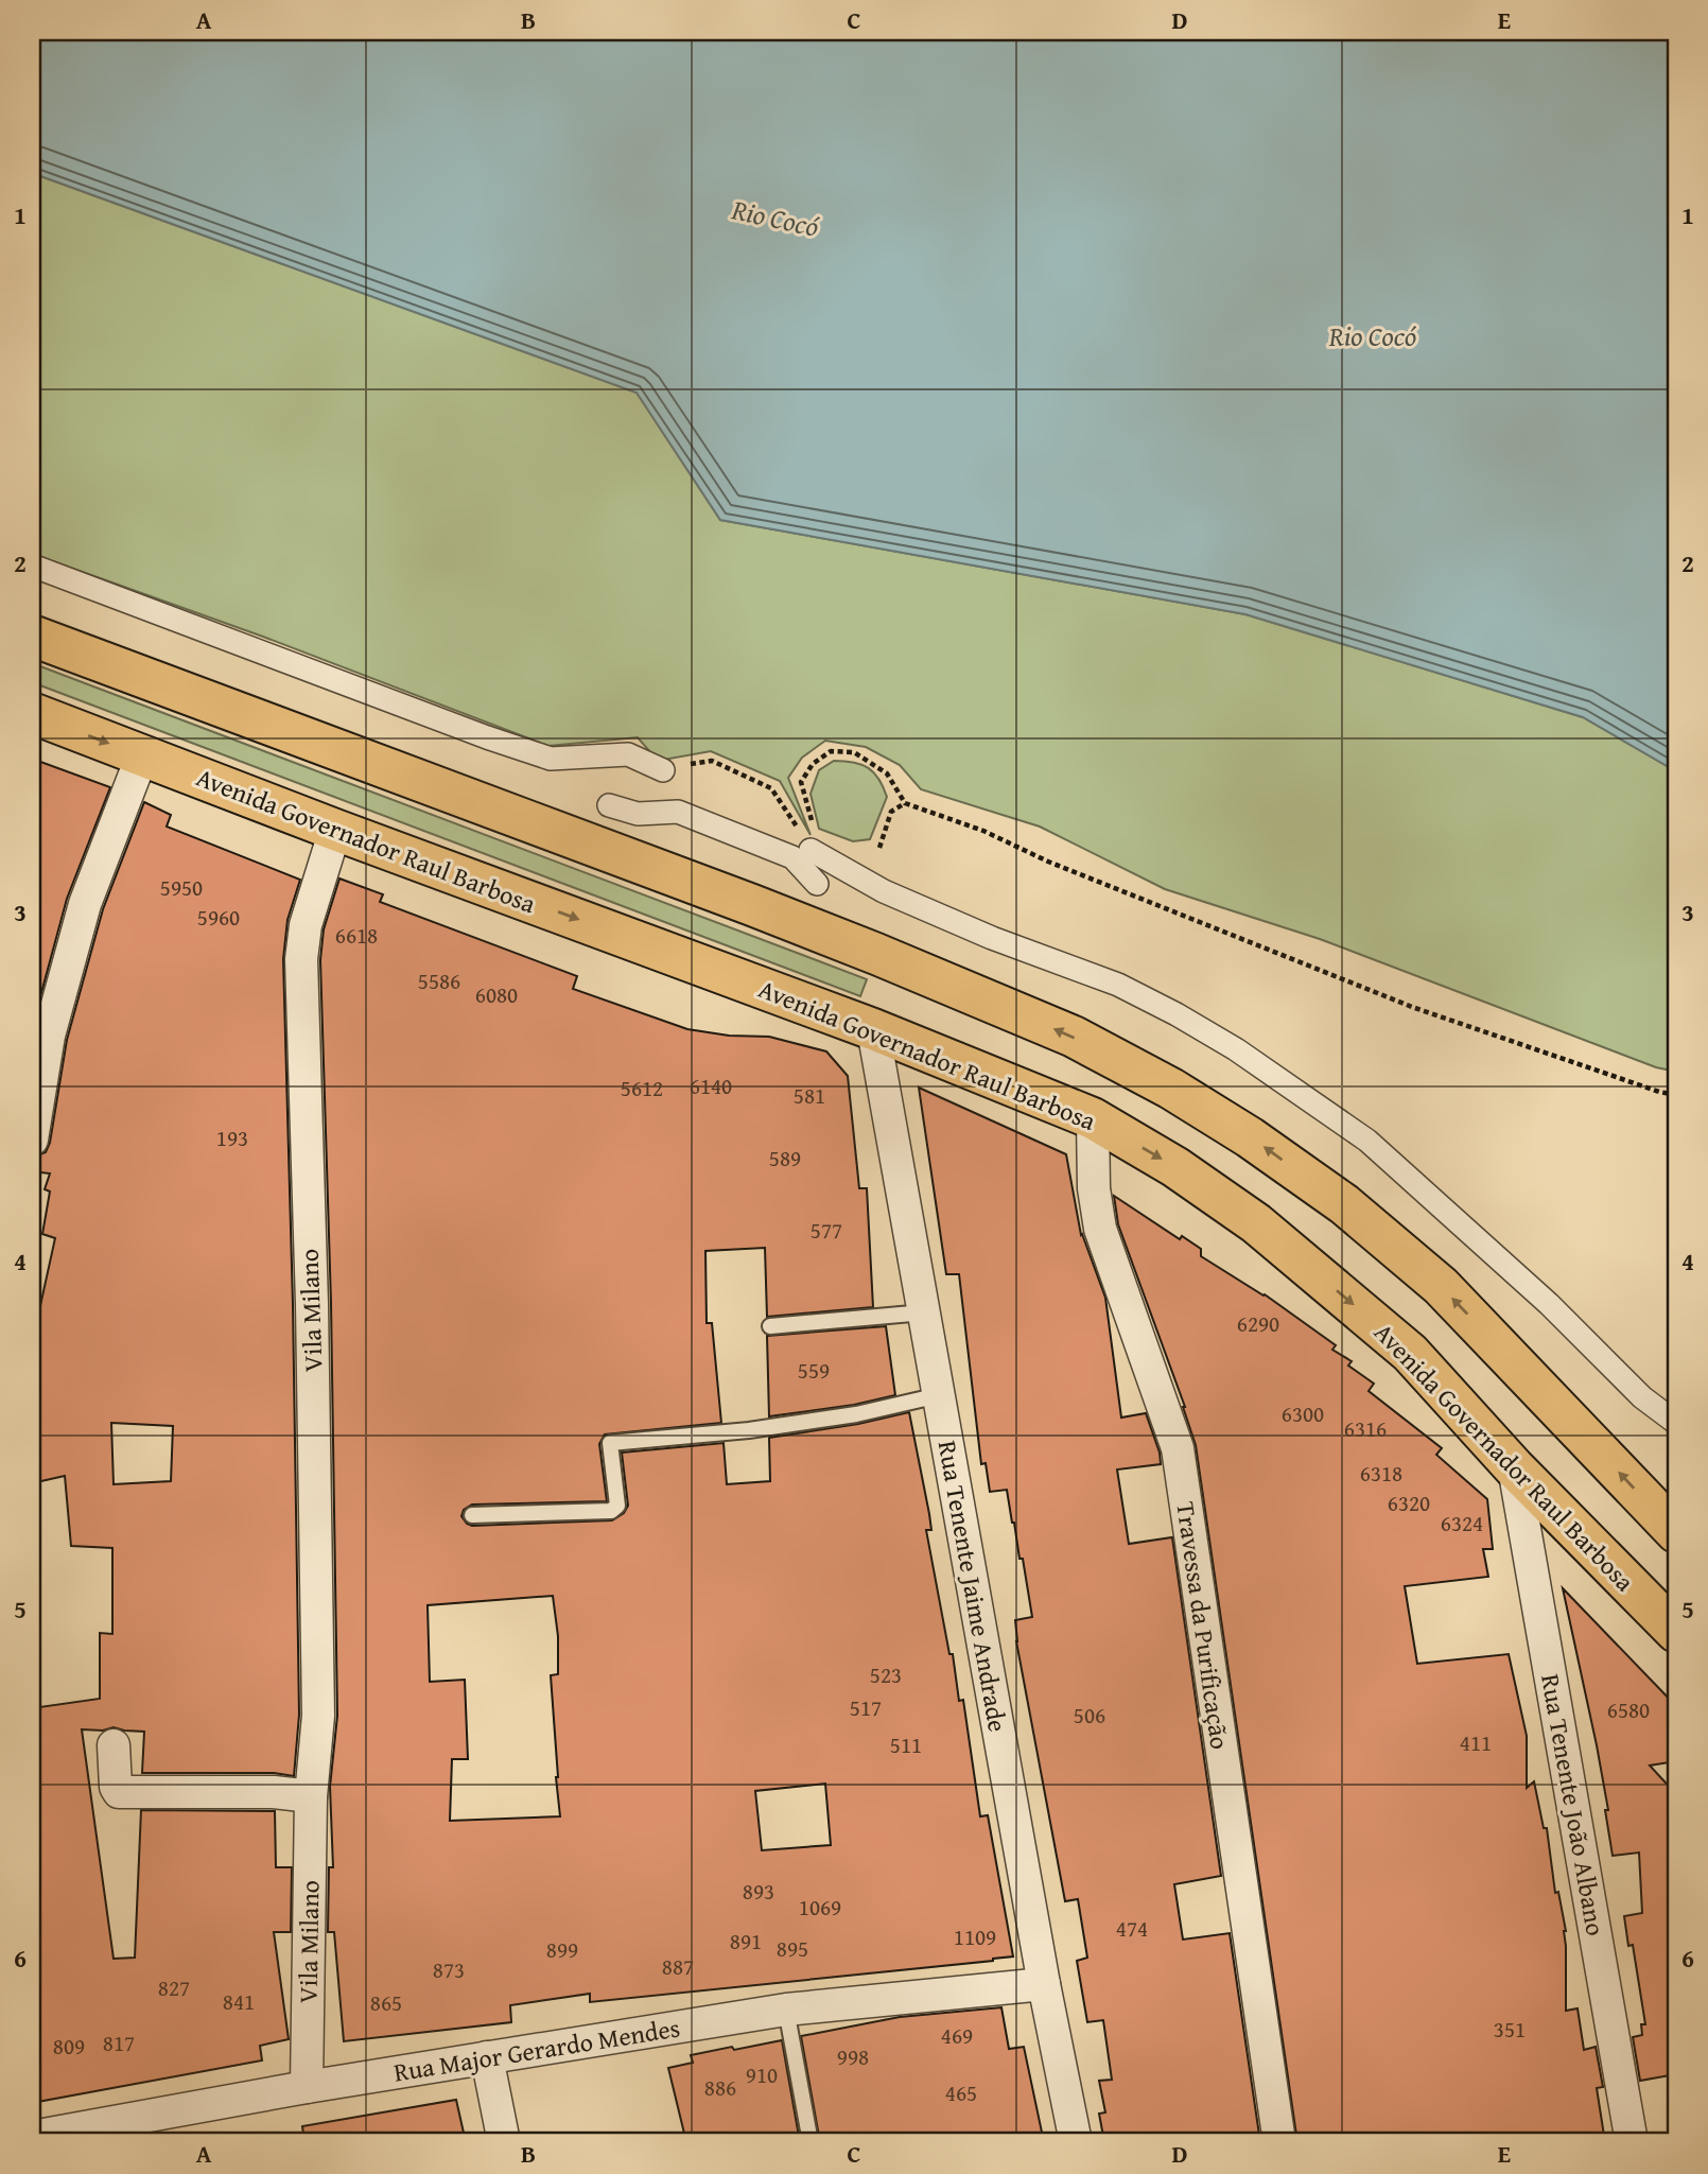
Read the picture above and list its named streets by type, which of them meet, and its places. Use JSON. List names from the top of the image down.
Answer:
{
  "streets": {
    "highway": ["Avenida Governador Raul Barbosa"],
    "street": [
      "Vila Milano",
      "Rua Tenente Jaime Andrade",
      "Travessa da Purificação",
      "Rua Tenente João Albano",
      "Rua Major Gerardo Mendes"
    ]
  },
  "crossings": [
    ["Avenida Governador Raul Barbosa", "Vila Milano"],
    ["Avenida Governador Raul Barbosa", "Rua Tenente Jaime Andrade"],
    ["Avenida Governador Raul Barbosa", "Travessa da Purificação"],
    ["Avenida Governador Raul Barbosa", "Rua Tenente João Albano"],
    ["Vila Milano", "Rua Major Gerardo Mendes"],
    ["Rua Tenente Jaime Andrade", "Rua Major Gerardo Mendes"]
  ],
  "water": ["Rio Cocó"],
  "house_numbers": [
    "5950",
    "5960",
    "6618",
    "5586",
    "6080",
    "6140",
    "5612",
    "581",
    "193",
    "589",
    "577",
    "6290",
    "559",
    "6300",
    "6316",
    "6318",
    "6320",
    "6324",
    "523",
    "517",
    "6580",
    "506",
    "411",
    "511",
    "893",
    "1069",
    "474",
    "1109",
    "891",
    "895",
    "899",
    "887",
    "873",
    "827",
    "841",
    "865",
    "351",
    "469",
    "817",
    "809",
    "998",
    "910",
    "886",
    "465"
  ],
  "grid": {
    "columns": [
      "A",
      "B",
      "C",
      "D",
      "E"
    ],
    "rows": [
      "1",
      "2",
      "3",
      "4",
      "5",
      "6"
    ]
  }
}
